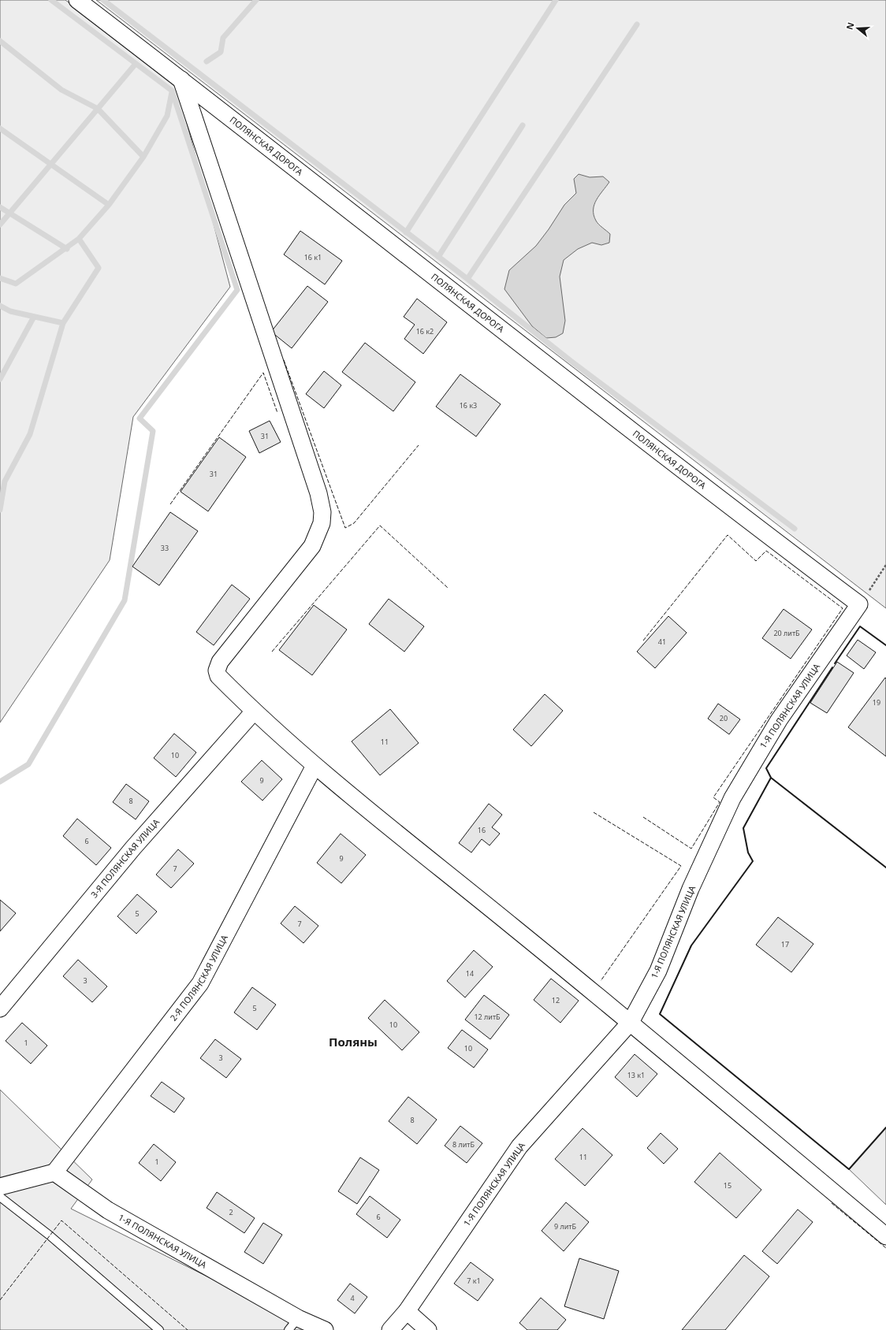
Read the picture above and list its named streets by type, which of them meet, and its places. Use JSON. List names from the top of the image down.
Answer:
{
  "streets": {
    "street": [
      "ПОЛЯНСКАЯ ДОРОГА",
      "1-Я ПОЛЯНСКАЯ УЛИЦА",
      "3-Я ПОЛЯНСКАЯ УЛИЦА",
      "2-Я ПОЛЯНСКАЯ УЛИЦА"
    ]
  },
  "crossings": [
    ["ПОЛЯНСКАЯ ДОРОГА", "1-Я ПОЛЯНСКАЯ УЛИЦА"],
    ["1-Я ПОЛЯНСКАЯ УЛИЦА", "2-Я ПОЛЯНСКАЯ УЛИЦА"]
  ],
  "districts": ["Поляны"],
  "house_numbers": [
    "16 к1",
    "16 к2",
    "16 к3",
    "31",
    "31",
    "33",
    "20 литБ",
    "41",
    "19",
    "20",
    "11",
    "10",
    "9",
    "8",
    "16",
    "6",
    "9",
    "7",
    "5",
    "7",
    "17",
    "14",
    "3",
    "12",
    "5",
    "12 литБ",
    "10",
    "1",
    "10",
    "3",
    "13 к1",
    "8",
    "8 литБ",
    "11",
    "1",
    "15",
    "2",
    "6",
    "9 литБ",
    "7 к1",
    "4"
  ],
  "north": "left"
}
